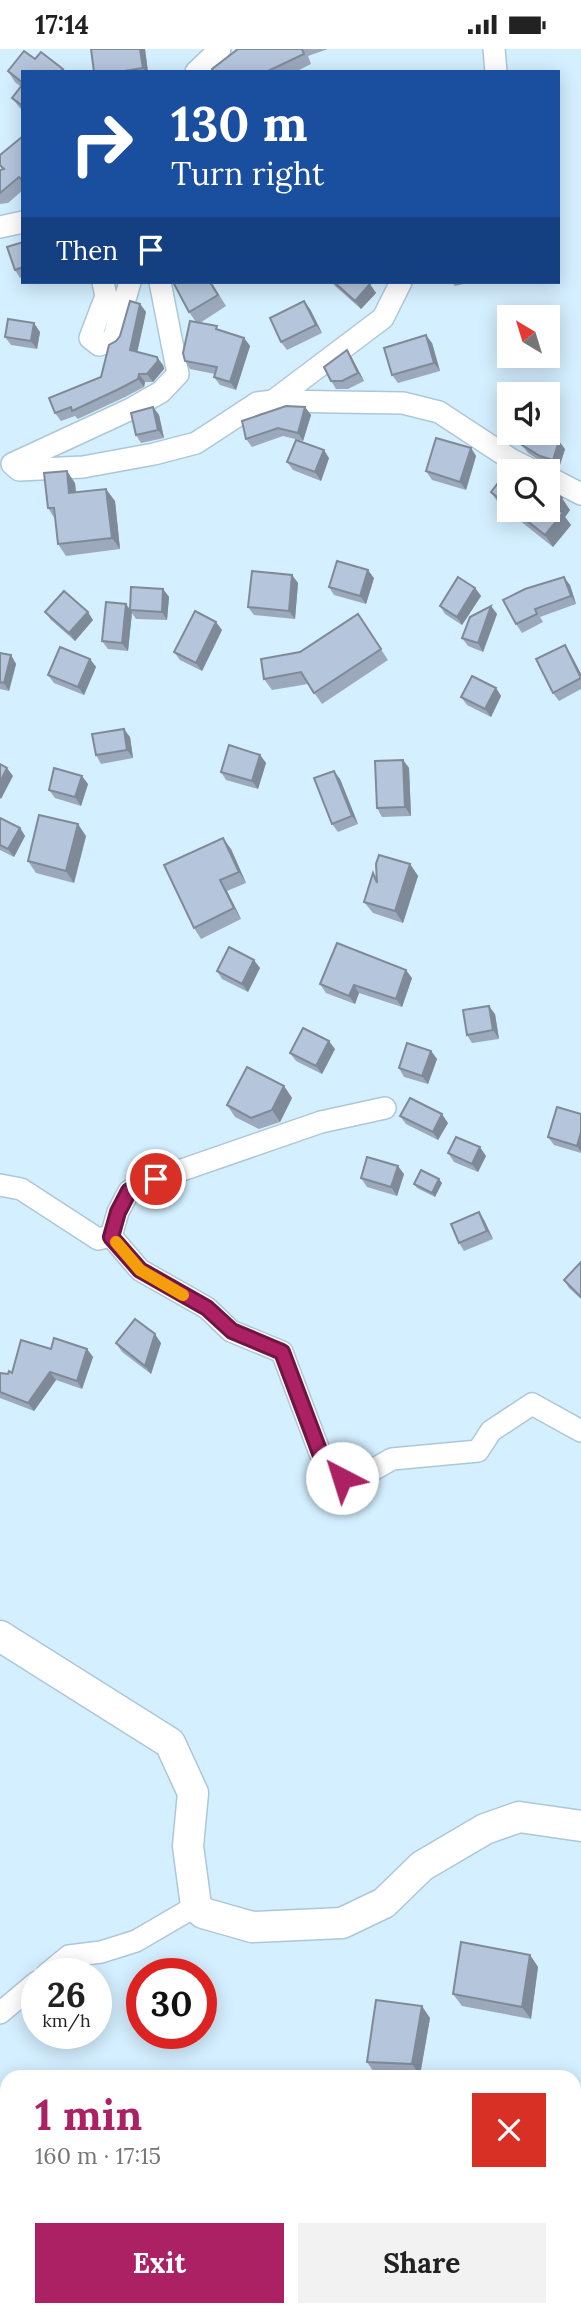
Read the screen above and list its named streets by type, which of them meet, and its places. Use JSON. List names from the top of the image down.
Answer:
{
  "north": "top left",
  "page": {
    "status": "17:14",
    "turn": ["130 m", "Turn right"],
    "then": "Then",
    "speed": "26 km/h",
    "limit": "30",
    "heading": ["1 min", "160 m · 17:15"],
    "buttons": ["Exit", "Share"]
  }
}
